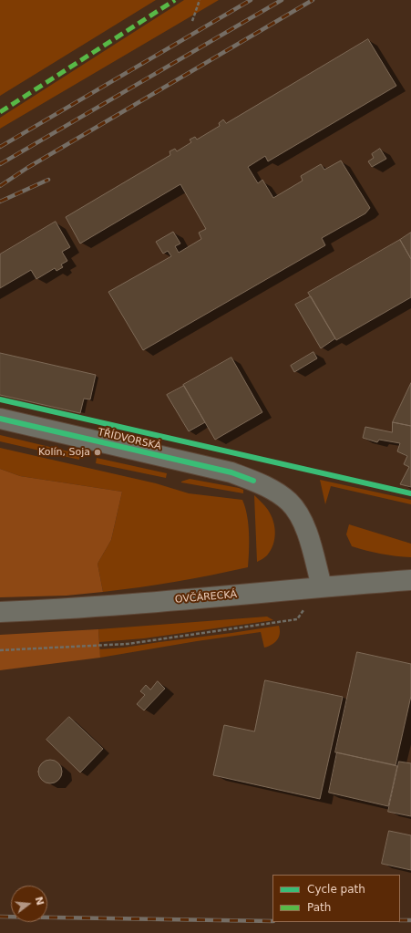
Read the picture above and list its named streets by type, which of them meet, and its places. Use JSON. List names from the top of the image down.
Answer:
{
  "streets": {
    "main road": ["TŘÍDVORSKÁ", "OVČÁRECKÁ"]
  },
  "crossings": [
    ["TŘÍDVORSKÁ", "OVČÁRECKÁ"]
  ],
  "places": ["Kolín, Soja"],
  "legend": ["Cycle path", "Path"],
  "north": "right"
}
